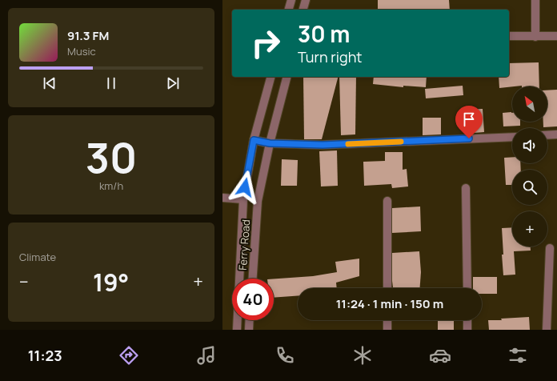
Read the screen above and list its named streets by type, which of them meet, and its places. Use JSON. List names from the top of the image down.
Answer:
{
  "streets": {
    "street": ["Ferry Road"]
  },
  "north": "top left",
  "page": {
    "turn": ["30 m", "Turn right"],
    "song": ["91.3 FM", "Music"],
    "map_buttons": "+",
    "tile": [
      ["30", "km/h"],
      "Climate"
    ],
    "heat": ["−", "19°", "+"],
    "limit": "40",
    "trip": "11:24 · 1 min · 150 m",
    "tabs": "11:23"
  }
}
